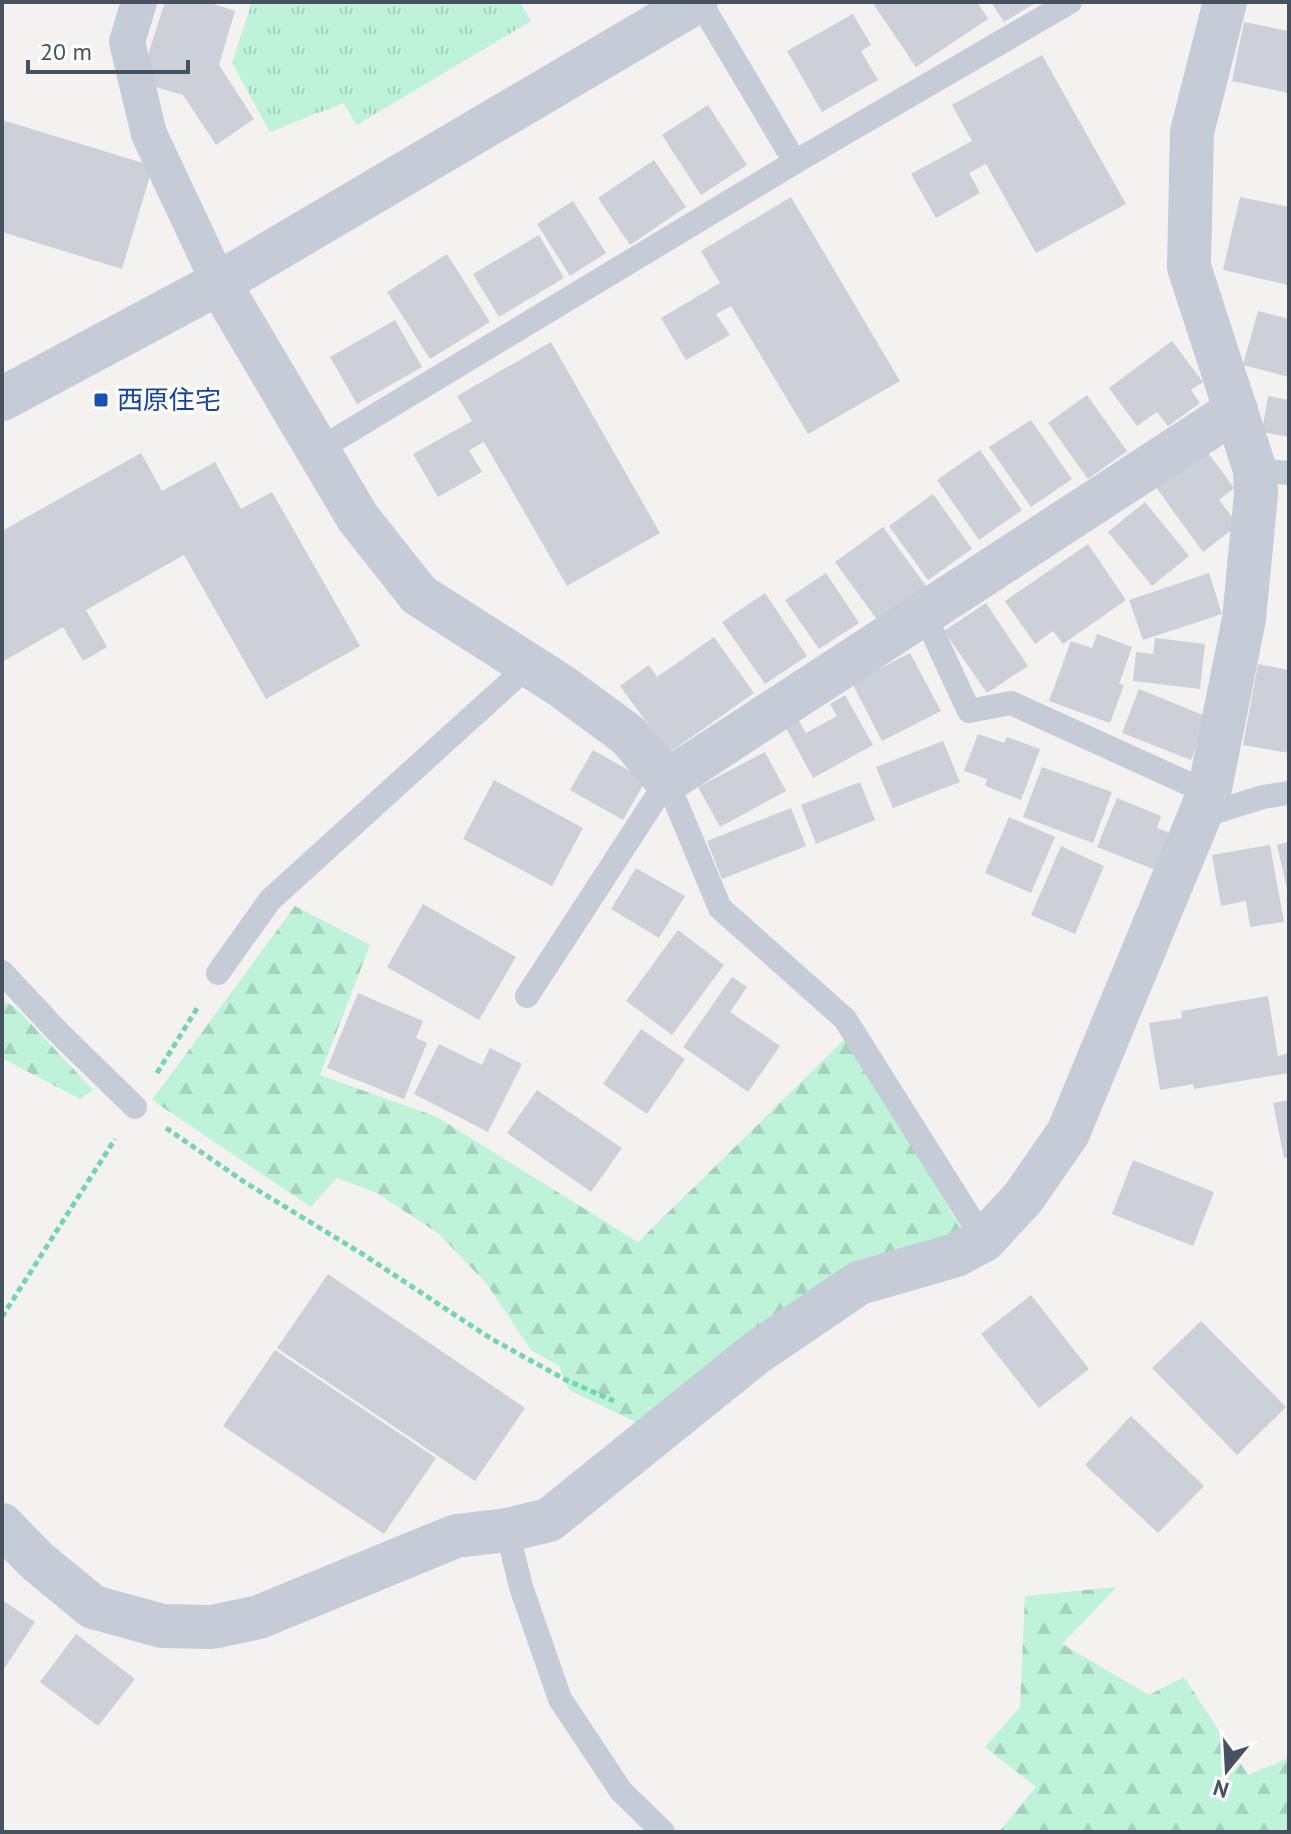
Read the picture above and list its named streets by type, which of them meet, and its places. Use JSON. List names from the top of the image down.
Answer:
{
  "places": {
    "transit": ["西原住宅"]
  },
  "scale_bar": "20 m",
  "north": "bottom"
}
